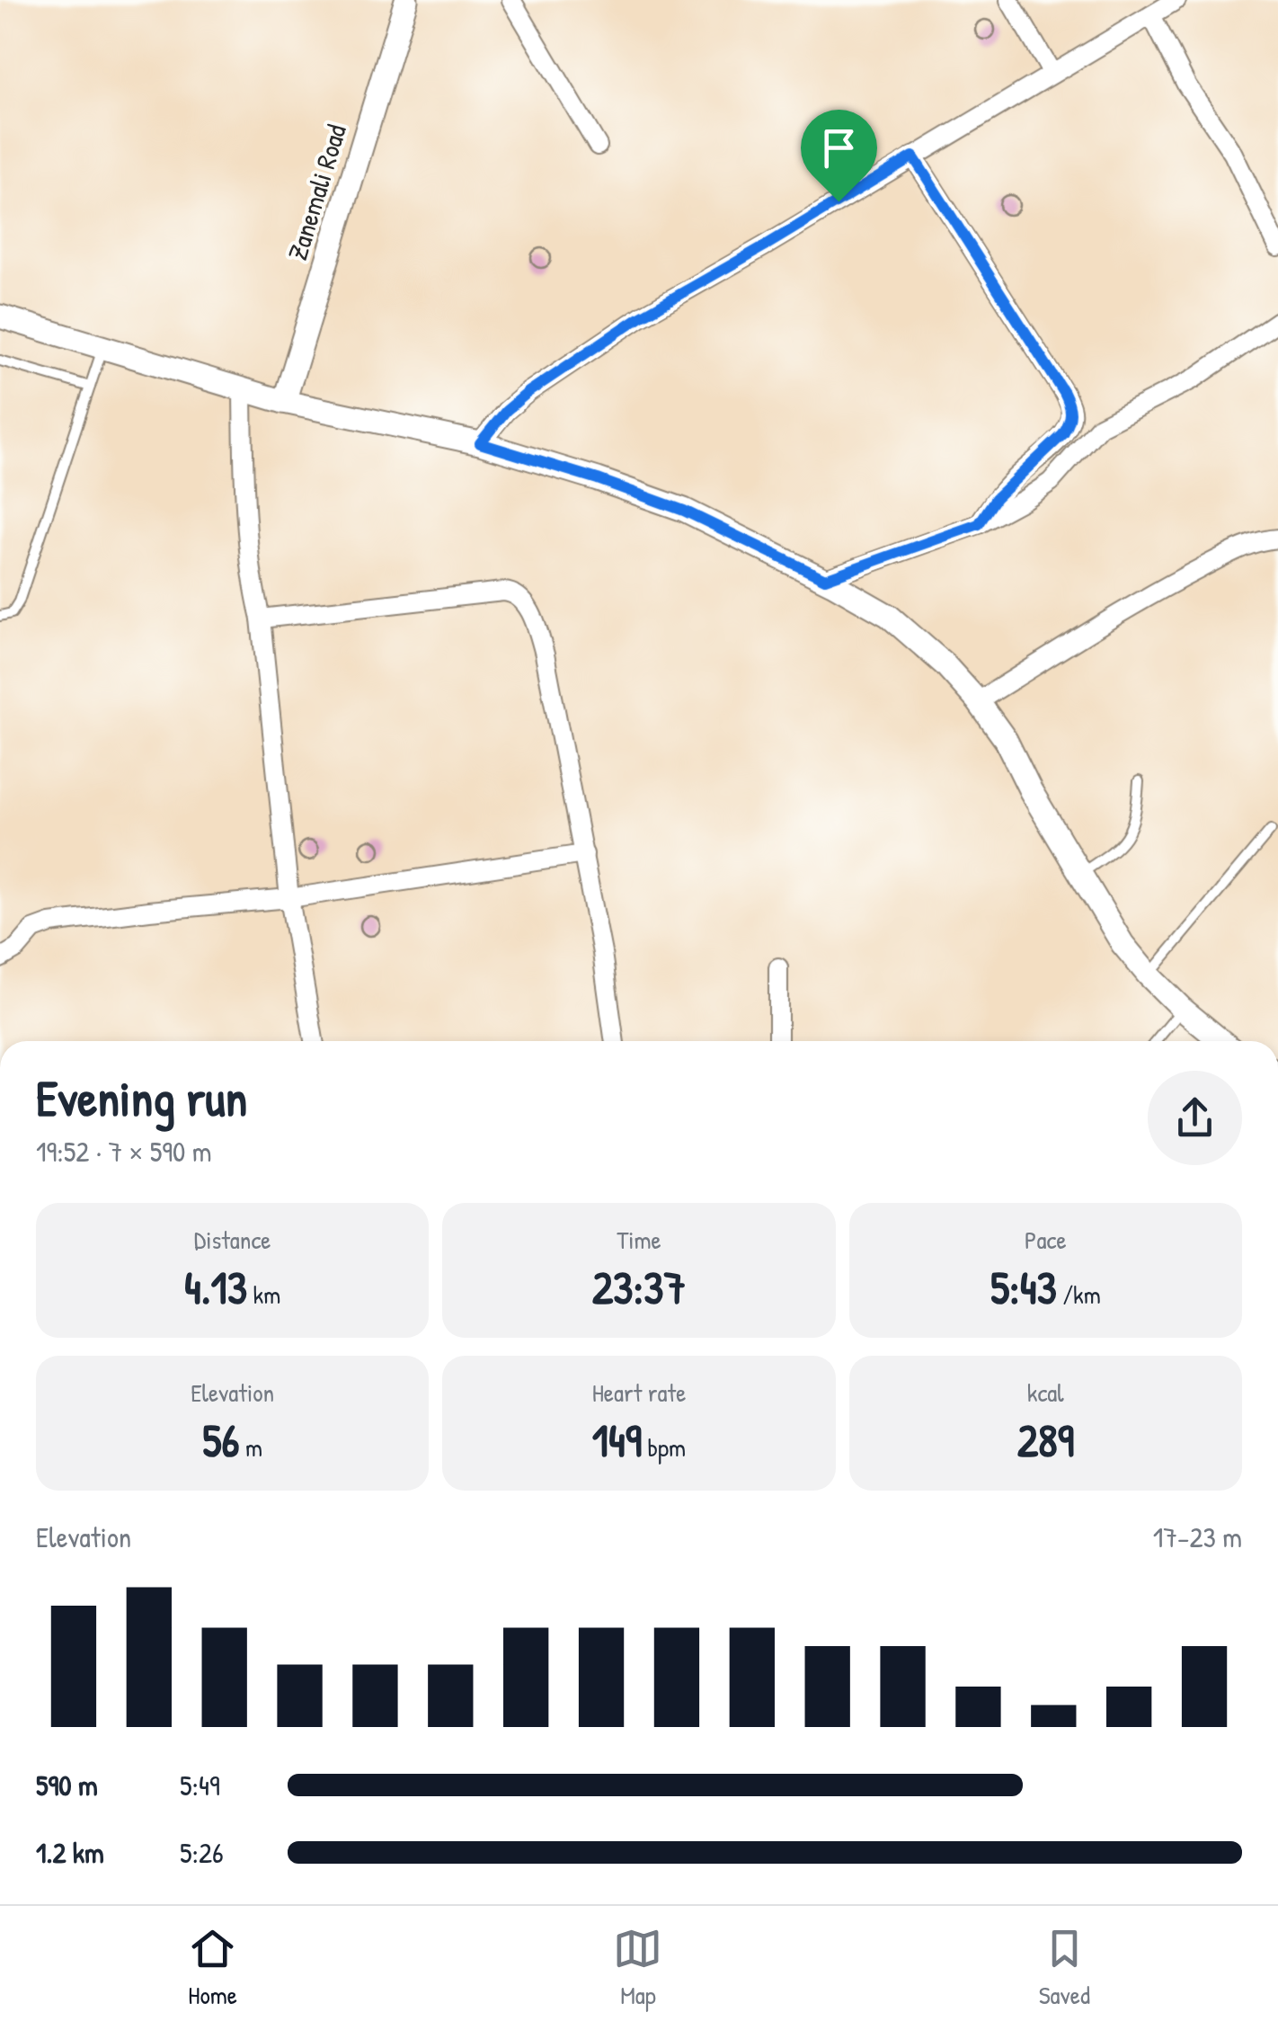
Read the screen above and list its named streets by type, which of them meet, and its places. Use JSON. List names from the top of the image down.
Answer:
{
  "streets": {
    "street": ["Zanemali Road"]
  },
  "page": {
    "heading": ["Evening run", "19:52 · 7 × 590 m"],
    "stats": [
      ["Distance", "4.13 km"],
      ["Time", "23:37"],
      ["Pace", "5:43 /km"],
      ["Elevation", "56 m"],
      ["Heart rate", "149 bpm"],
      ["kcal", "289"]
    ],
    "chart": ["Elevation", "17–23 m"],
    "list": [
      {
        "name": "590 m",
        "note": "5:49"
      },
      {
        "name": "1.2 km",
        "note": "5:26"
      }
    ],
    "tabs": ["Home", "Map", "Saved"]
  }
}
